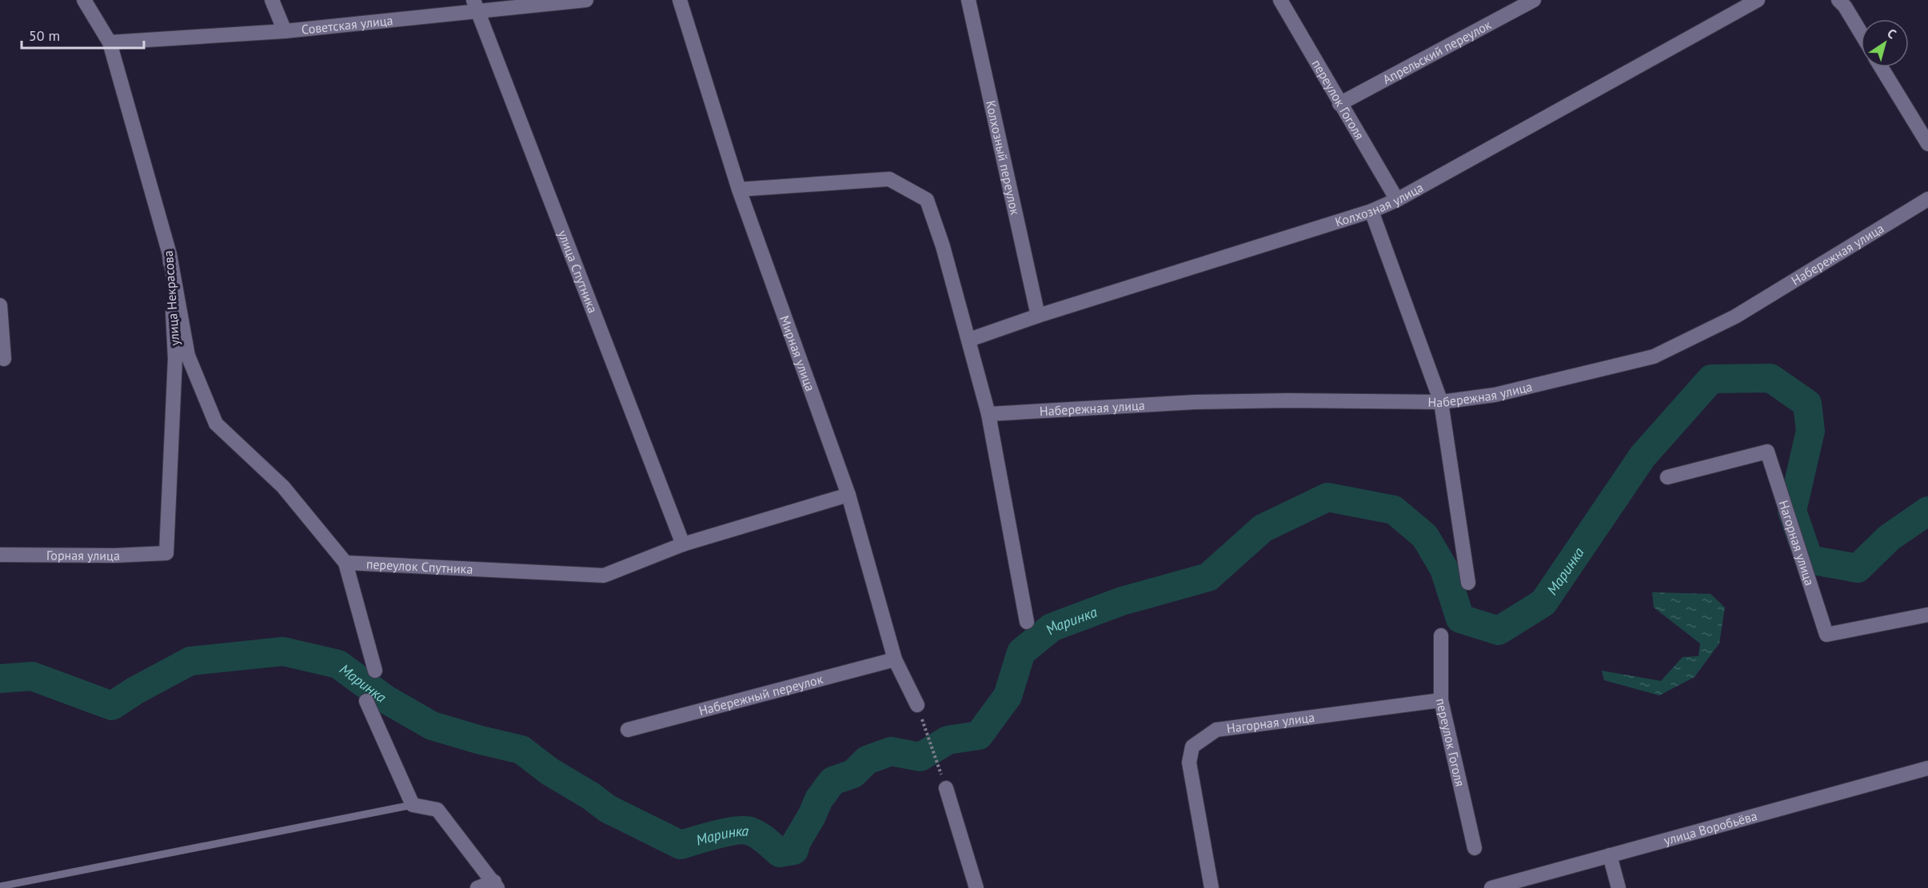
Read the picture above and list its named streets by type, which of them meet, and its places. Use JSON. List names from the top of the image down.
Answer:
{
  "streets": {
    "street": [
      "Советская улица",
      "Апрельский переулок",
      "переулок Гоголя",
      "Колхозный переулок",
      "Колхозная улица",
      "Набережная улица",
      "улица Спутника",
      "улица Некрасова",
      "Мирная улица",
      "Нагорная улица",
      "Горная улица",
      "переулок Спутника",
      "Набережный переулок",
      "улица Воробьёва"
    ]
  },
  "crossings": [
    ["Советская улица", "улица Спутника"],
    ["Советская улица", "улица Некрасова"],
    ["Апрельский переулок", "переулок Гоголя"],
    ["переулок Гоголя", "Колхозная улица"],
    ["переулок Гоголя", "Нагорная улица"],
    ["Колхозный переулок", "Колхозная улица"],
    ["улица Спутника", "переулок Спутника"],
    ["улица Некрасова", "Горная улица"],
    ["Мирная улица", "переулок Спутника"],
    ["Мирная улица", "Набережный переулок"]
  ],
  "water": ["Маринка"],
  "scale_bar": "50 m",
  "north": "top right"
}
